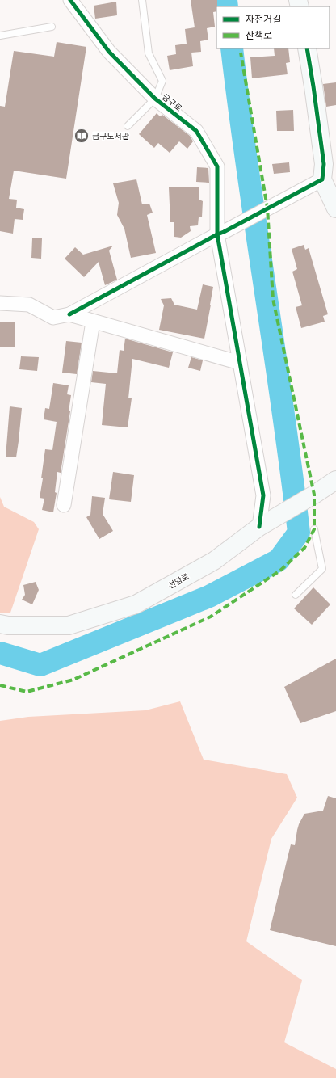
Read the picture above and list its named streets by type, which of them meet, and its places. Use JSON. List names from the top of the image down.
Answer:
{
  "streets": {
    "main road": ["선암로"],
    "street": ["금구로"]
  },
  "crossings": [
    ["금구로", "선암로"]
  ],
  "places": {
    "library": ["금구도서관"]
  },
  "legend": ["자전거길", "산책로"]
}
